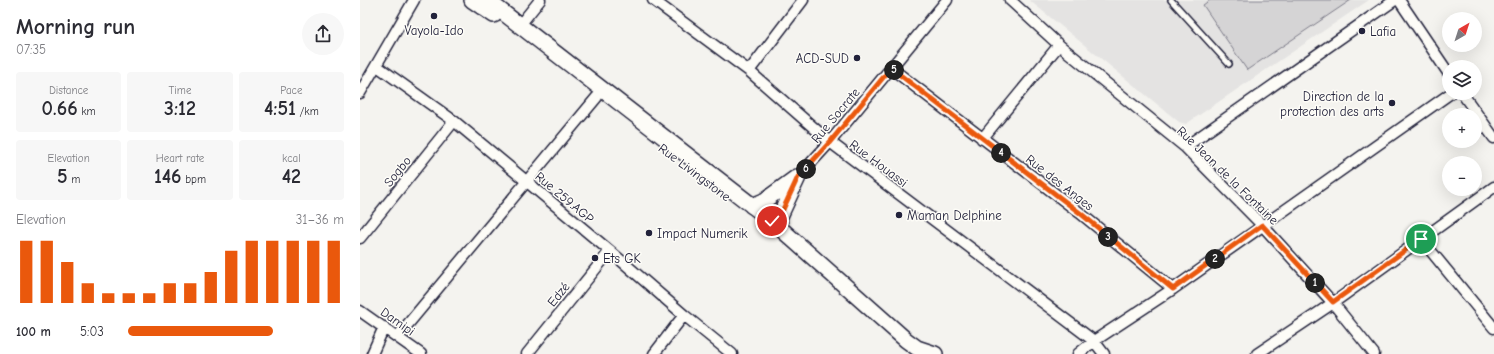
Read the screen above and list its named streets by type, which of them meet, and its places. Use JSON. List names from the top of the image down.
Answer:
{
  "streets": {
    "street": [
      "Rue Socrate",
      "Rue Houassi",
      "Sogbo",
      "Rue Livingstone",
      "Rue Jean de la Fontaine",
      "Rue des Anges",
      "Rue 259.AGP",
      "Edzé",
      "Damipi"
    ]
  },
  "crossings": [
    ["Rue Socrate", "Rue Houassi"],
    ["Rue Socrate", "Rue des Anges"],
    ["Sogbo", "Rue 259.AGP"],
    ["Rue 259.AGP", "Edzé"]
  ],
  "places": [
    "Vayola-Ido",
    "Lafia",
    "ACD-SUD",
    "Direction de la protection des arts",
    "Maman Delphine",
    "Impact Numerik",
    "Ets GK"
  ],
  "north": "top right",
  "page": {
    "heading": ["Morning run", "07:35"],
    "map_buttons": ["+", "−"],
    "pins": [
      "5",
      "4",
      "6",
      "3",
      "2",
      "1"
    ],
    "stats": [
      ["Distance", "0.66 km"],
      ["Time", "3:12"],
      ["Pace", "4:51 /km"],
      ["Elevation", "5 m"],
      ["Heart rate", "146 bpm"],
      ["kcal", "42"]
    ],
    "chart": ["Elevation", "31–36 m"],
    "list": [
      {
        "name": "100 m",
        "note": "5:03"
      }
    ]
  }
}
